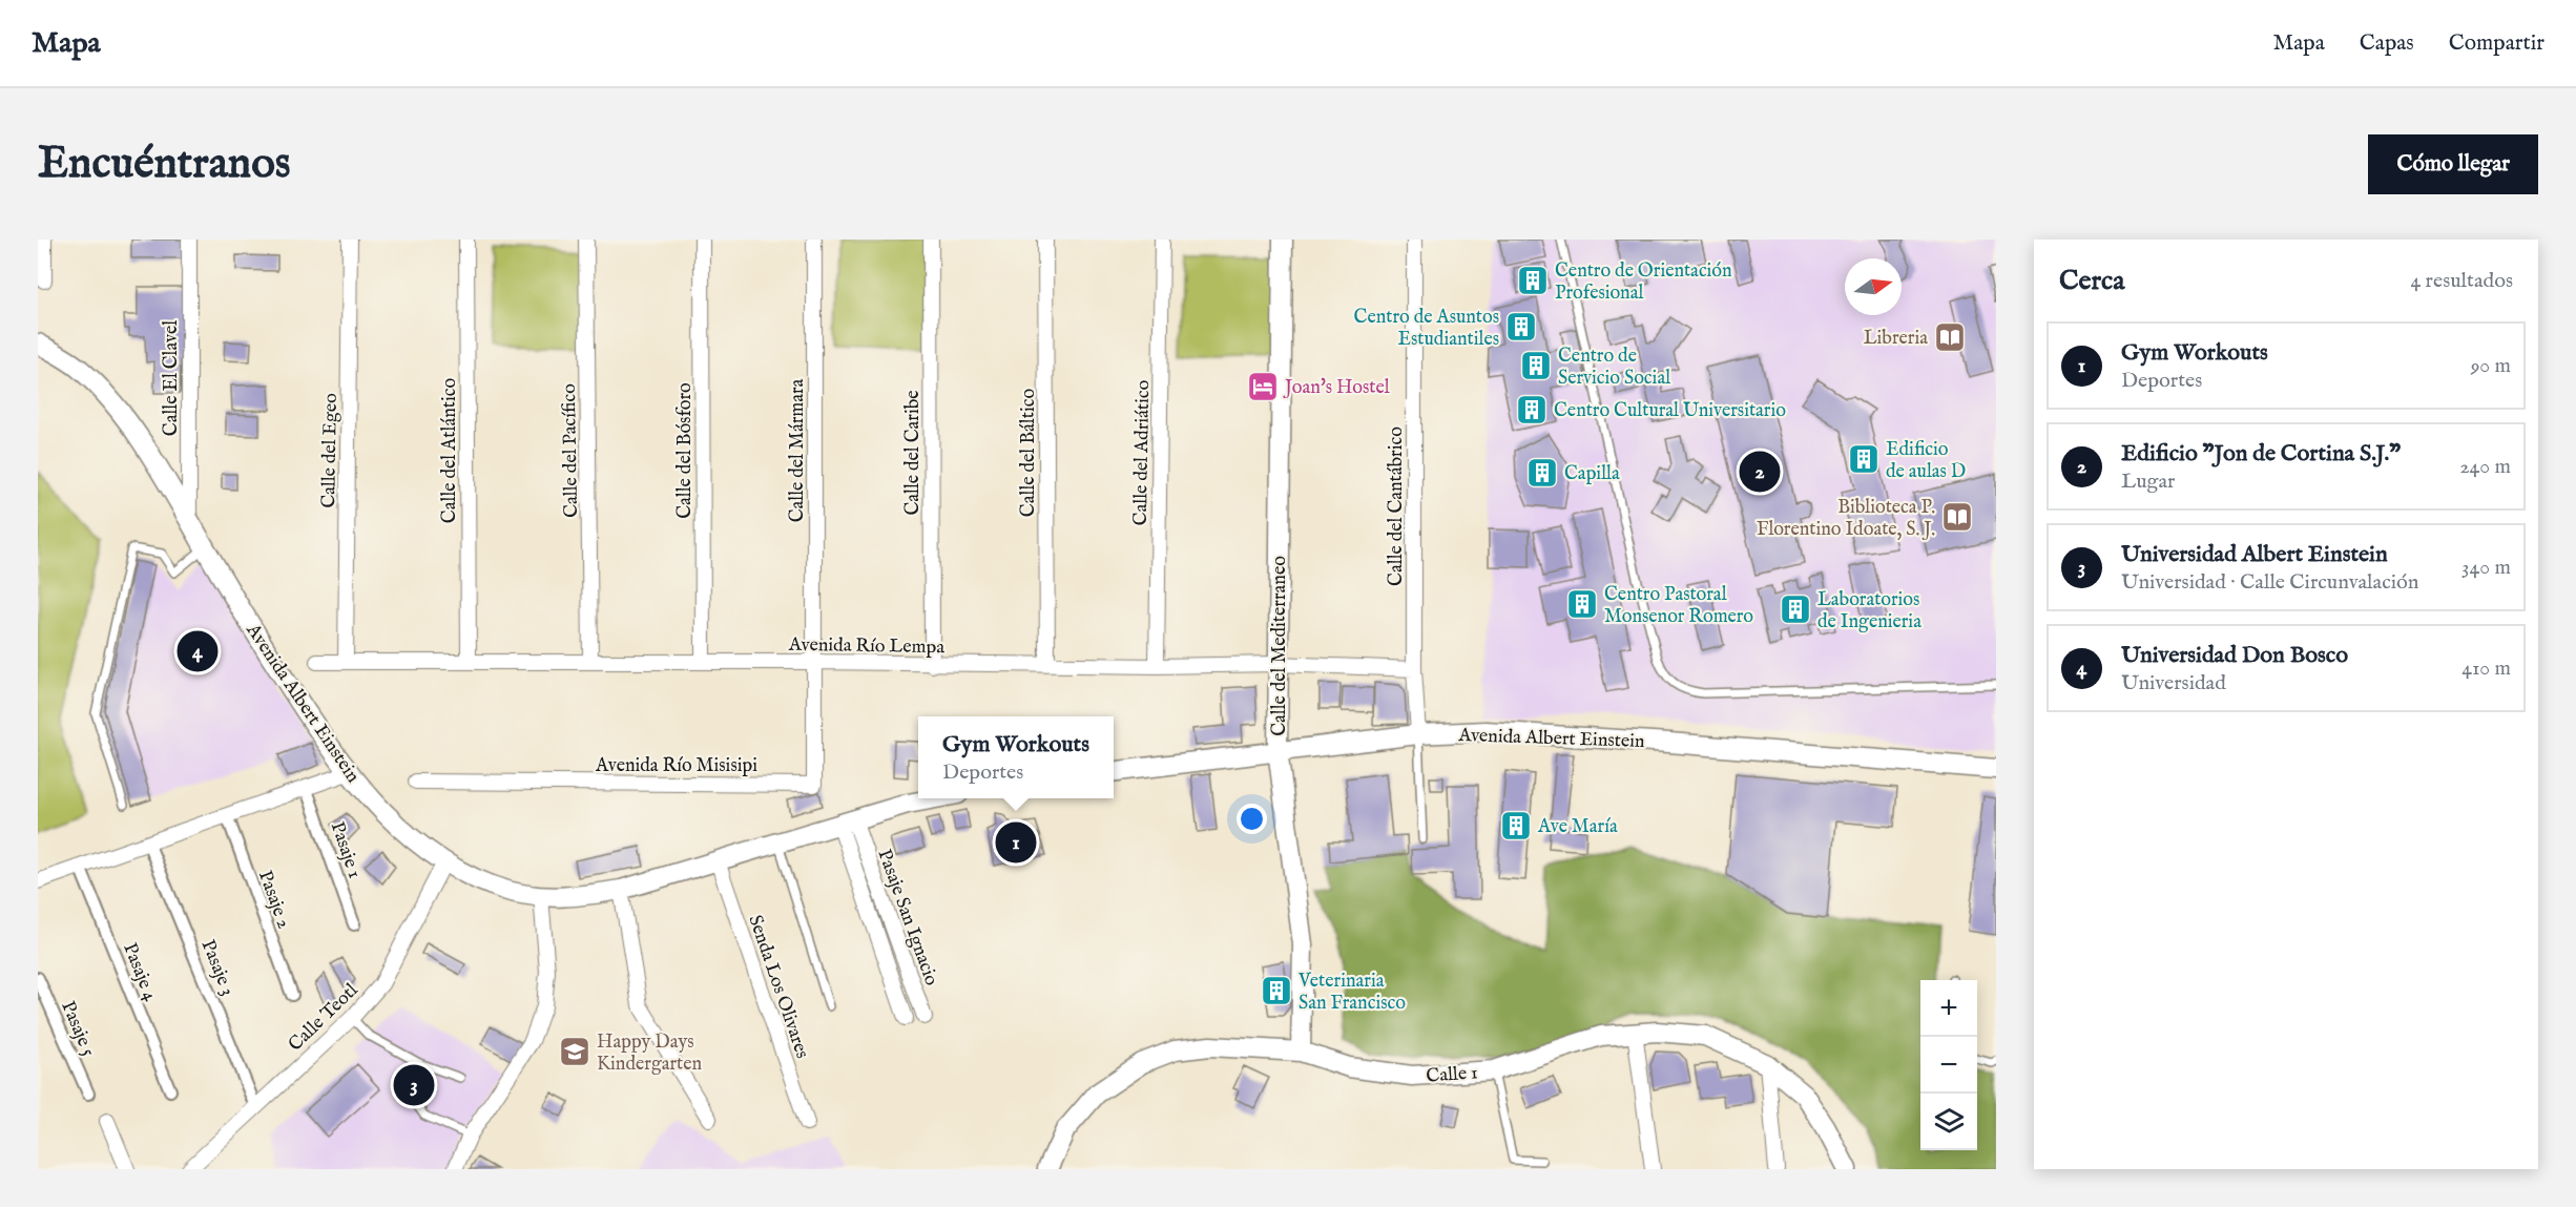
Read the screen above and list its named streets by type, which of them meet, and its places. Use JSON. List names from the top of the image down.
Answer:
{
  "streets": {
    "street": [
      "Calle El Clavel",
      "Calle del Egeo",
      "Calle del Atlántico",
      "Calle del Pacífico",
      "Calle del Bósforo",
      "Calle del Mármara",
      "Calle del Caribe",
      "Calle del Báltico",
      "Calle del Adriático",
      "Calle del Cantábrico",
      "Avenida Río Lempa",
      "Calle del Mediterraneo",
      "Avenida Albert Einstein",
      "Avenida Río Misisipi",
      "Pasaje 1",
      "Pasaje 2",
      "Pasaje San Ignacio",
      "Pasaje 3",
      "Pasaje 4",
      "Senda Los Olivares",
      "Calle Teotl",
      "Pasaje 5",
      "Calle 1"
    ]
  },
  "crossings": [
    ["Calle El Clavel", "Avenida Albert Einstein"],
    ["Calle del Egeo", "Avenida Río Lempa"],
    ["Calle del Atlántico", "Avenida Río Lempa"],
    ["Calle del Pacífico", "Avenida Río Lempa"],
    ["Calle del Bósforo", "Avenida Río Lempa"],
    ["Calle del Mármara", "Avenida Río Lempa"],
    ["Calle del Mármara", "Avenida Río Misisipi"],
    ["Calle del Caribe", "Avenida Río Lempa"],
    ["Calle del Báltico", "Avenida Río Lempa"],
    ["Calle del Adriático", "Avenida Río Lempa"],
    ["Calle del Cantábrico", "Avenida Río Lempa"],
    ["Calle del Cantábrico", "Avenida Albert Einstein"],
    ["Avenida Río Lempa", "Calle del Mediterraneo"],
    ["Avenida Río Lempa", "Avenida Río Misisipi"],
    ["Calle del Mediterraneo", "Avenida Albert Einstein"],
    ["Calle del Mediterraneo", "Calle 1"],
    ["Avenida Albert Einstein", "Pasaje San Ignacio"],
    ["Avenida Albert Einstein", "Senda Los Olivares"],
    ["Avenida Albert Einstein", "Calle Teotl"],
    ["Pasaje 3", "Calle Teotl"]
  ],
  "places": {
    "building": [
      "Centro de Orientación Profesional",
      "Centro de Asuntos Estudiantiles",
      "Centro de Servicio Social",
      "Centro Cultural Universitario",
      "Edificio de aulas D",
      "Capilla",
      "Centro Pastoral Monsenor Romero",
      "Laboratorios de Ingenieria",
      "Ave María",
      "Veterinaria San Francisco"
    ],
    "library": ["Libreria", "Biblioteca P. Florentino Idoate, S. J."],
    "hotel": ["Joan's Hostel"],
    "school or university": ["Happy Days Kindergarten"]
  },
  "north": "right",
  "page": {
    "header": "Mapa",
    "nav": ["Mapa", "Capas", "Compartir"],
    "buttons": "Cómo llegar",
    "title": "Encuéntranos",
    "heading": ["Cerca", "4 resultados"],
    "list": [
      {
        "mark": "1",
        "name": "Gym Workouts",
        "note": "Deportes",
        "value": "90 m"
      },
      {
        "mark": "2",
        "name": "Edificio \"Jon de Cortina S.J.\"",
        "note": "Lugar",
        "value": "240 m"
      },
      {
        "mark": "3",
        "name": "Universidad Albert Einstein",
        "note": "Universidad · Calle Circunvalación",
        "value": "340 m"
      },
      {
        "mark": "4",
        "name": "Universidad Don Bosco",
        "note": "Universidad",
        "value": "410 m"
      }
    ],
    "pins": [
      "2",
      "4",
      "1",
      "3"
    ],
    "popup": ["Gym Workouts", "Deportes"],
    "map_buttons": ["+", "−"]
  }
}
